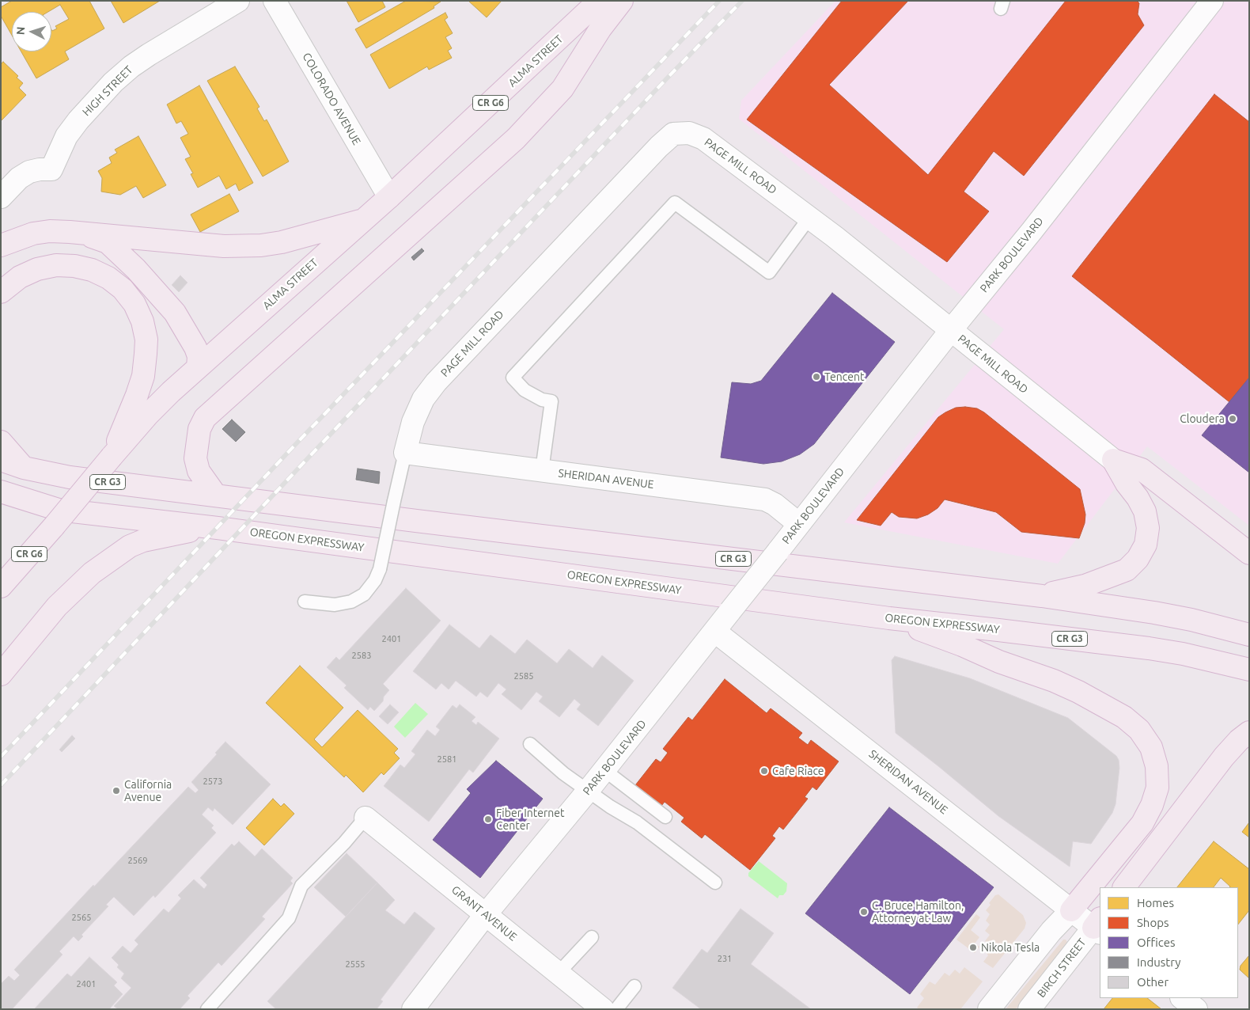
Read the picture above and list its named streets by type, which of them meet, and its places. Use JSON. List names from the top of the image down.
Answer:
{
  "streets": {
    "main road": [
      "ALMA STREET",
      "CR G6",
      "CR G3",
      "OREGON EXPRESSWAY"
    ],
    "street": [
      "HIGH STREET",
      "COLORADO AVENUE",
      "PAGE MILL ROAD",
      "PARK BOULEVARD",
      "SHERIDAN AVENUE",
      "GRANT AVENUE",
      "BIRCH STREET"
    ]
  },
  "crossings": [
    ["ALMA STREET", "COLORADO AVENUE"],
    ["ALMA STREET", "OREGON EXPRESSWAY"],
    ["PAGE MILL ROAD", "PARK BOULEVARD"],
    ["PAGE MILL ROAD", "SHERIDAN AVENUE"],
    ["PARK BOULEVARD", "SHERIDAN AVENUE"],
    ["PARK BOULEVARD", "GRANT AVENUE"],
    ["SHERIDAN AVENUE", "BIRCH STREET"]
  ],
  "places": [
    "Tencent",
    "Cloudera",
    "Cafe Riace",
    "California Avenue",
    "Fiber Internet Center",
    "C. Bruce Hamilton, Attorney at Law",
    "Nikola Tesla"
  ],
  "house_numbers": [
    "2401",
    "2583",
    "2585",
    "2581",
    "2573",
    "2569",
    "2565",
    "231",
    "2555",
    "2401"
  ],
  "legend": [
    "Homes",
    "Shops",
    "Offices",
    "Industry",
    "Other"
  ],
  "north": "left"
}
